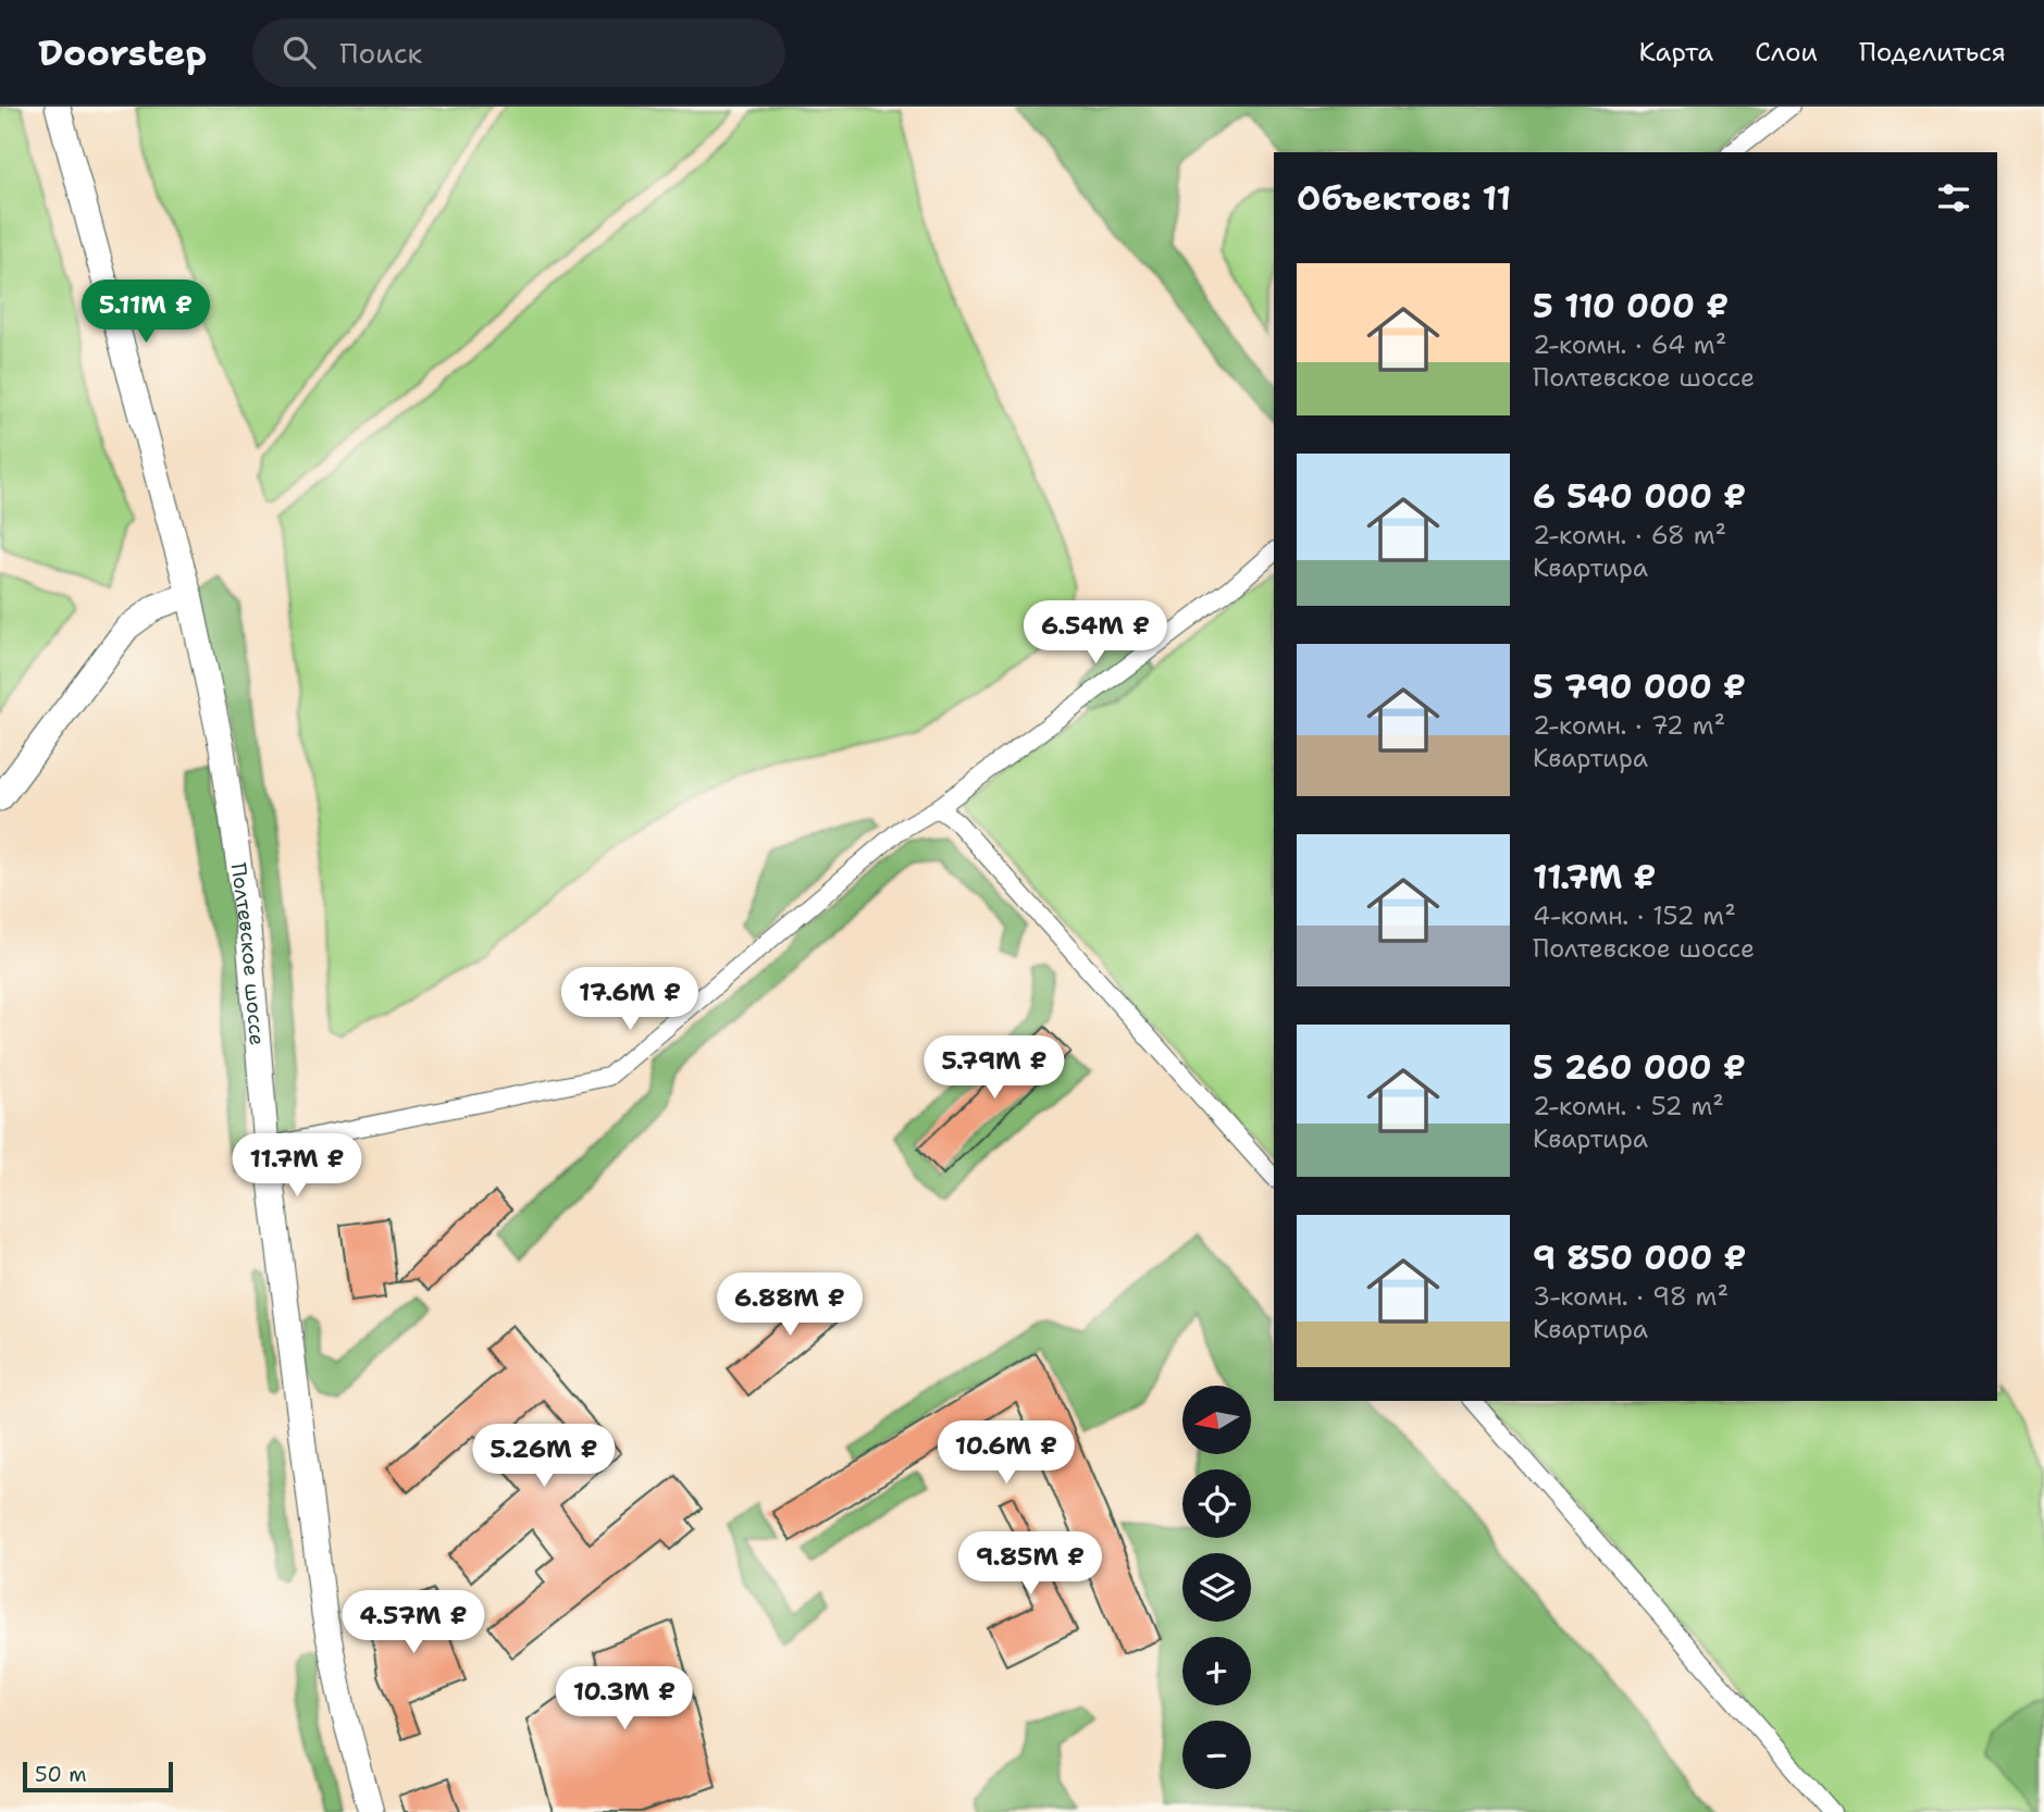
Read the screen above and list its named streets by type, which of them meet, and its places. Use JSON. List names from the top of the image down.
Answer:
{
  "streets": {
    "street": ["Полтевское шоссе"]
  },
  "scale_bar": "50 m",
  "north": "left",
  "page": {
    "header": "Doorstep",
    "search": "Поиск",
    "nav": ["Карта", "Слои", "Поделиться"],
    "heading": "Объектов: 11",
    "list": [
      {
        "name": "5 110 000 ₽",
        "note": "2-комн. · 64 m² · Полтевское шоссе"
      },
      {
        "name": "6 540 000 ₽",
        "note": "2-комн. · 68 m² · Квартира"
      },
      {
        "name": "5 790 000 ₽",
        "note": "2-комн. · 72 m² · Квартира"
      },
      {
        "name": "11.7M ₽",
        "note": "4-комн. · 152 m² · Полтевское шоссе"
      },
      {
        "name": "5 260 000 ₽",
        "note": "2-комн. · 52 m² · Квартира"
      },
      {
        "name": "9 850 000 ₽",
        "note": "3-комн. · 98 m² · Квартира"
      }
    ],
    "price": [
      "5.11M ₽",
      "6.54M ₽",
      "17.6M ₽",
      "5.79M ₽",
      "11.7M ₽",
      "6.88M ₽",
      "10.6M ₽",
      "5.26M ₽",
      "9.85M ₽",
      "4.57M ₽",
      "10.3M ₽"
    ],
    "map_buttons": ["+", "−"],
    "scale": "50 m"
  }
}
